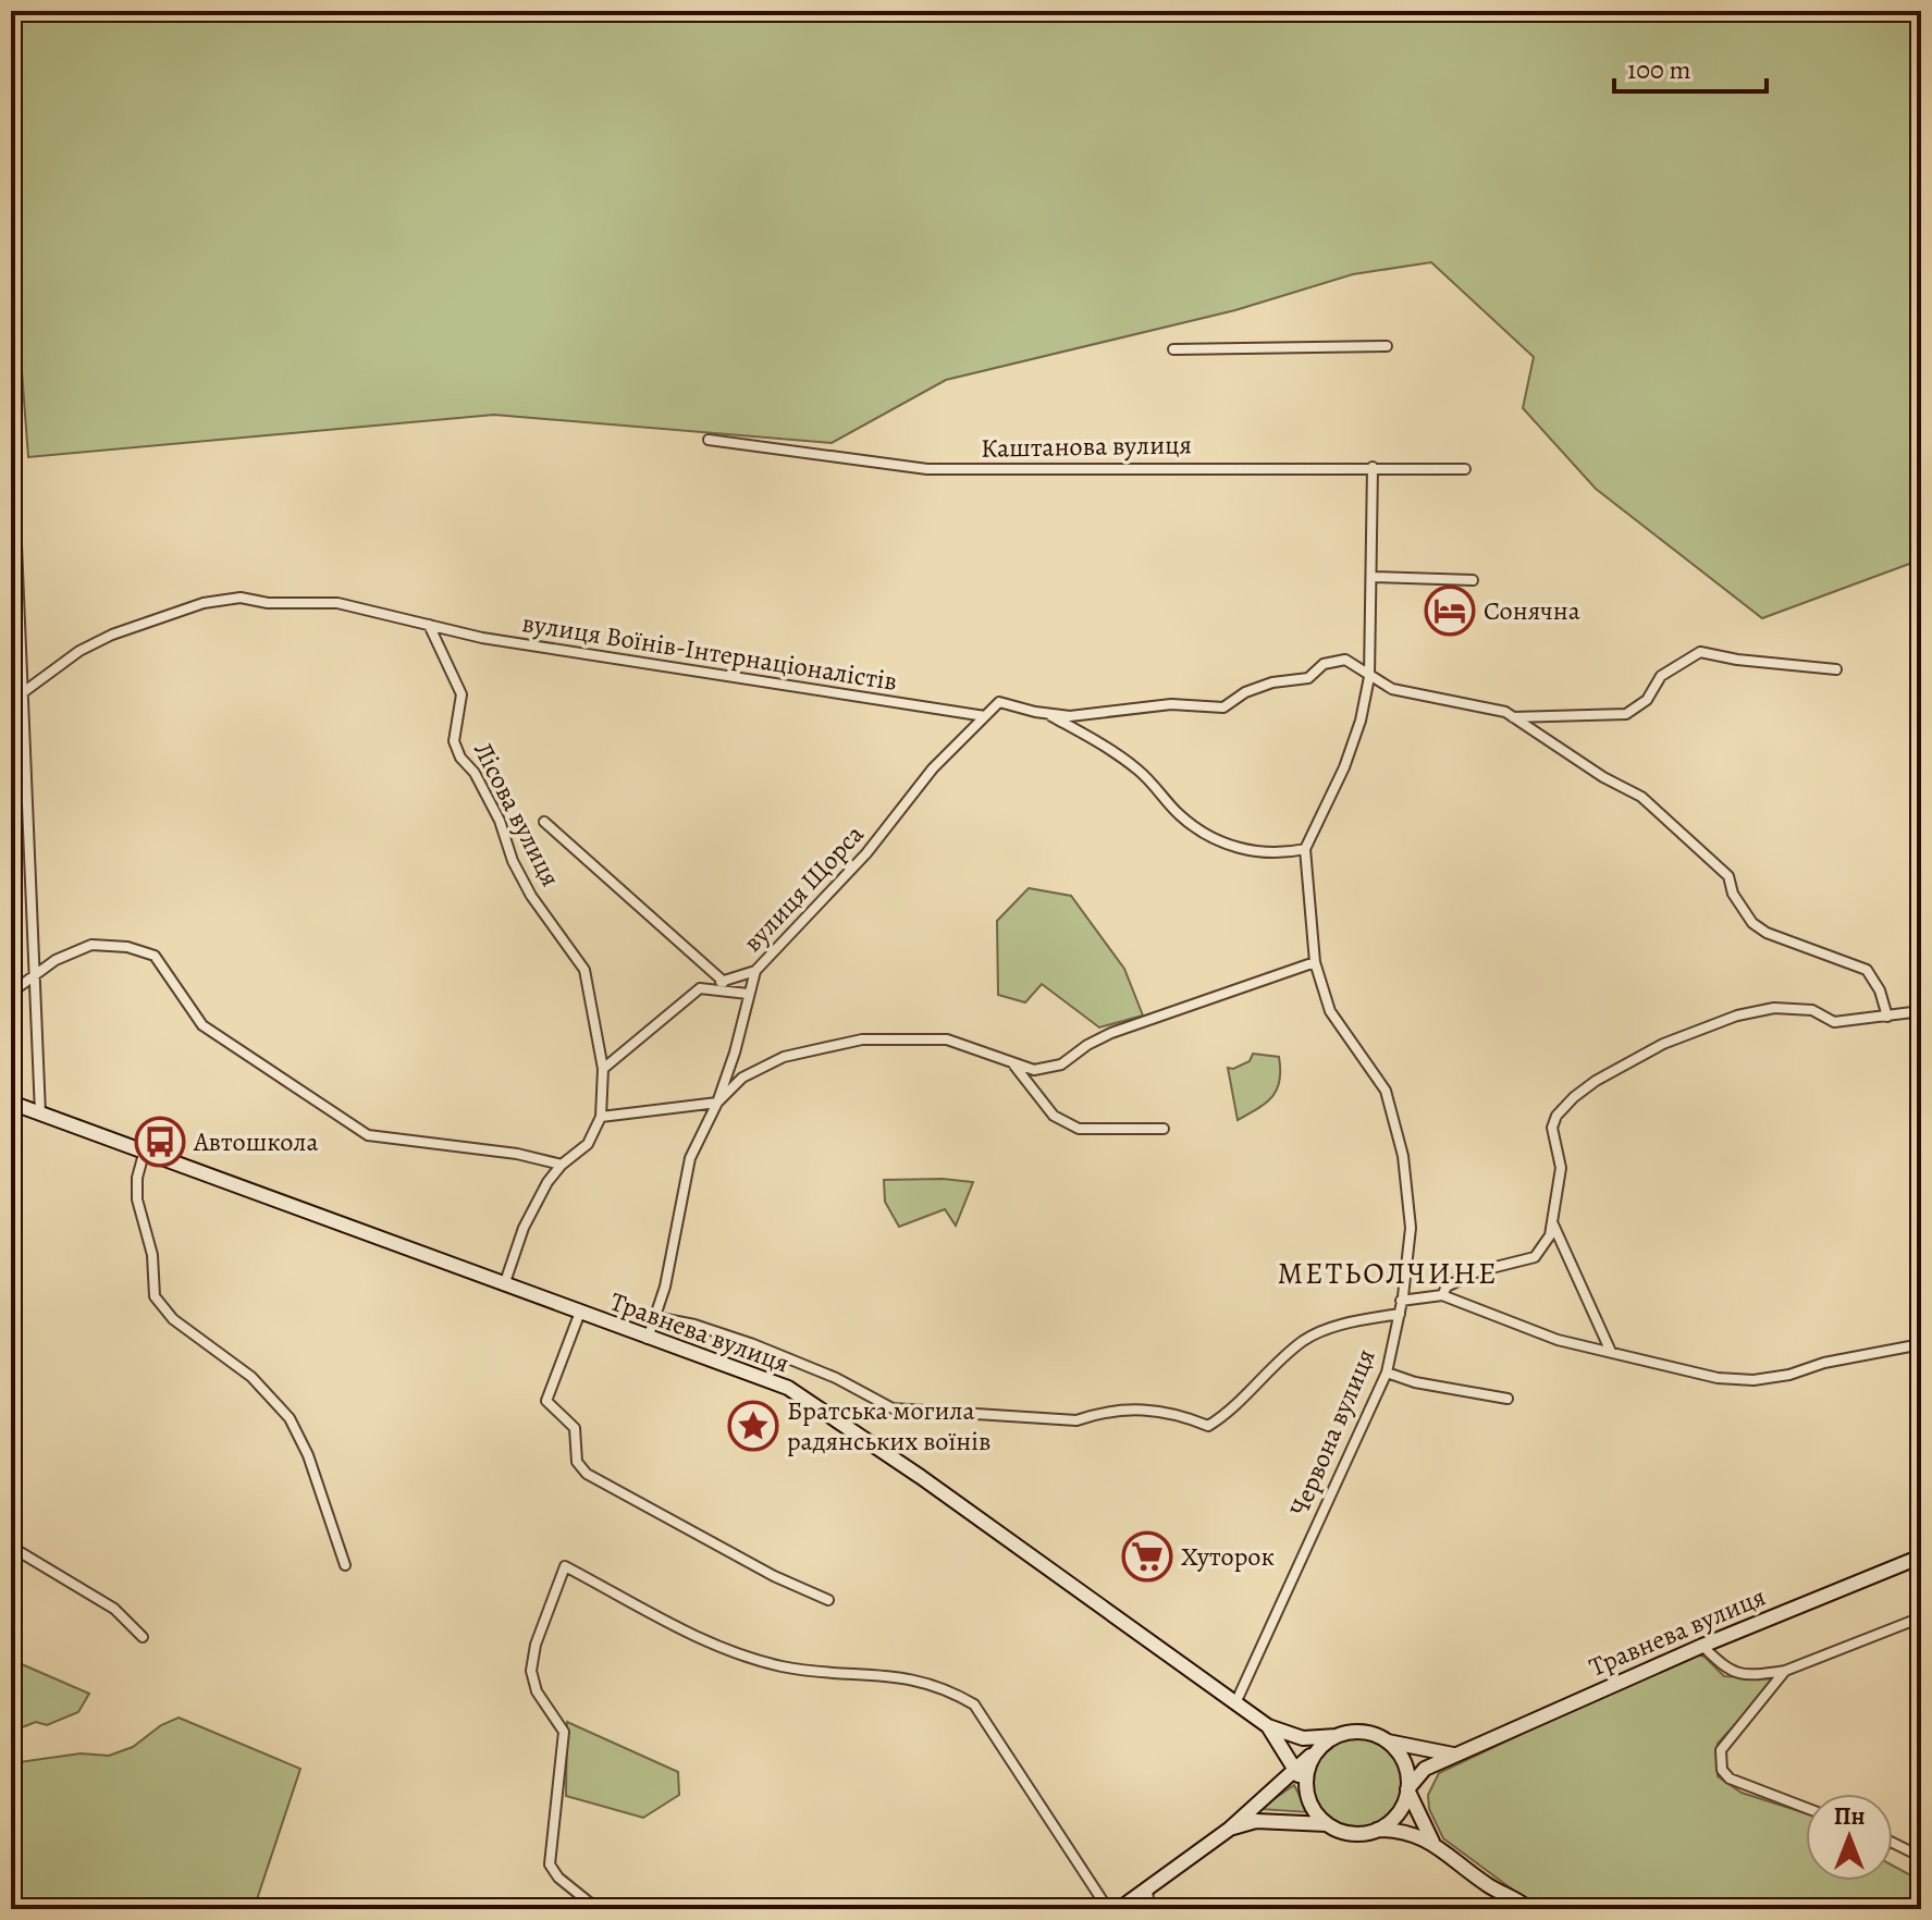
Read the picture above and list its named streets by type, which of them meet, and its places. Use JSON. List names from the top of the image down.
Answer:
{
  "streets": {
    "street": [
      "Каштанова вулиця",
      "вулиця Воїнів-Інтернаціоналістів",
      "Лісова вулиця",
      "вулиця Щорса",
      "Травнева вулиця",
      "Червона вулиця"
    ]
  },
  "crossings": [
    ["вулиця Воїнів-Інтернаціоналістів", "Лісова вулиця"],
    ["вулиця Воїнів-Інтернаціоналістів", "вулиця Щорса"],
    ["вулиця Щорса", "Травнева вулиця"],
    ["Травнева вулиця", "Червона вулиця"]
  ],
  "districts": ["МЕТЬОЛЧИНЕ"],
  "places": {
    "hotel": ["Сонячна"],
    "bus stop": ["Автошкола"],
    "place": ["Братська могила радянських воїнів"],
    "supermarket": ["Хуторок"]
  },
  "scale_bar": "100 m",
  "north": "top"
}
